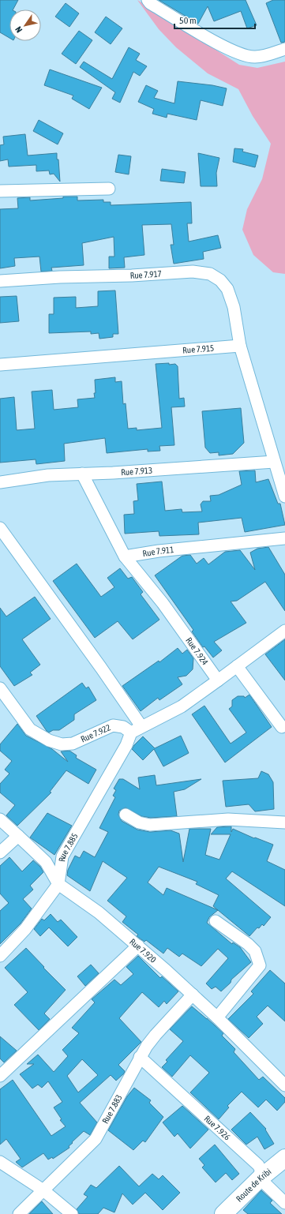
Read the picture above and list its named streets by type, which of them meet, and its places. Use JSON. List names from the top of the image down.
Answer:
{
  "streets": {
    "main road": ["Route de Kribi"],
    "street": [
      "Rue 7.917",
      "Rue 7.915",
      "Rue 7.913",
      "Rue 7.911",
      "Rue 7.924",
      "Rue 7.922",
      "Rue 7.885",
      "Rue 7.920",
      "Rue 7.883",
      "Rue 7.926"
    ]
  },
  "crossings": [
    ["Rue 7.917", "Rue 7.915"],
    ["Rue 7.911", "Rue 7.924"],
    ["Rue 7.922", "Rue 7.885"],
    ["Rue 7.885", "Rue 7.920"],
    ["Rue 7.920", "Rue 7.883"],
    ["Rue 7.883", "Rue 7.926"],
    ["Rue 7.926", "Route de Kribi"]
  ],
  "scale_bar": "50 m",
  "north": "bottom left"
}
